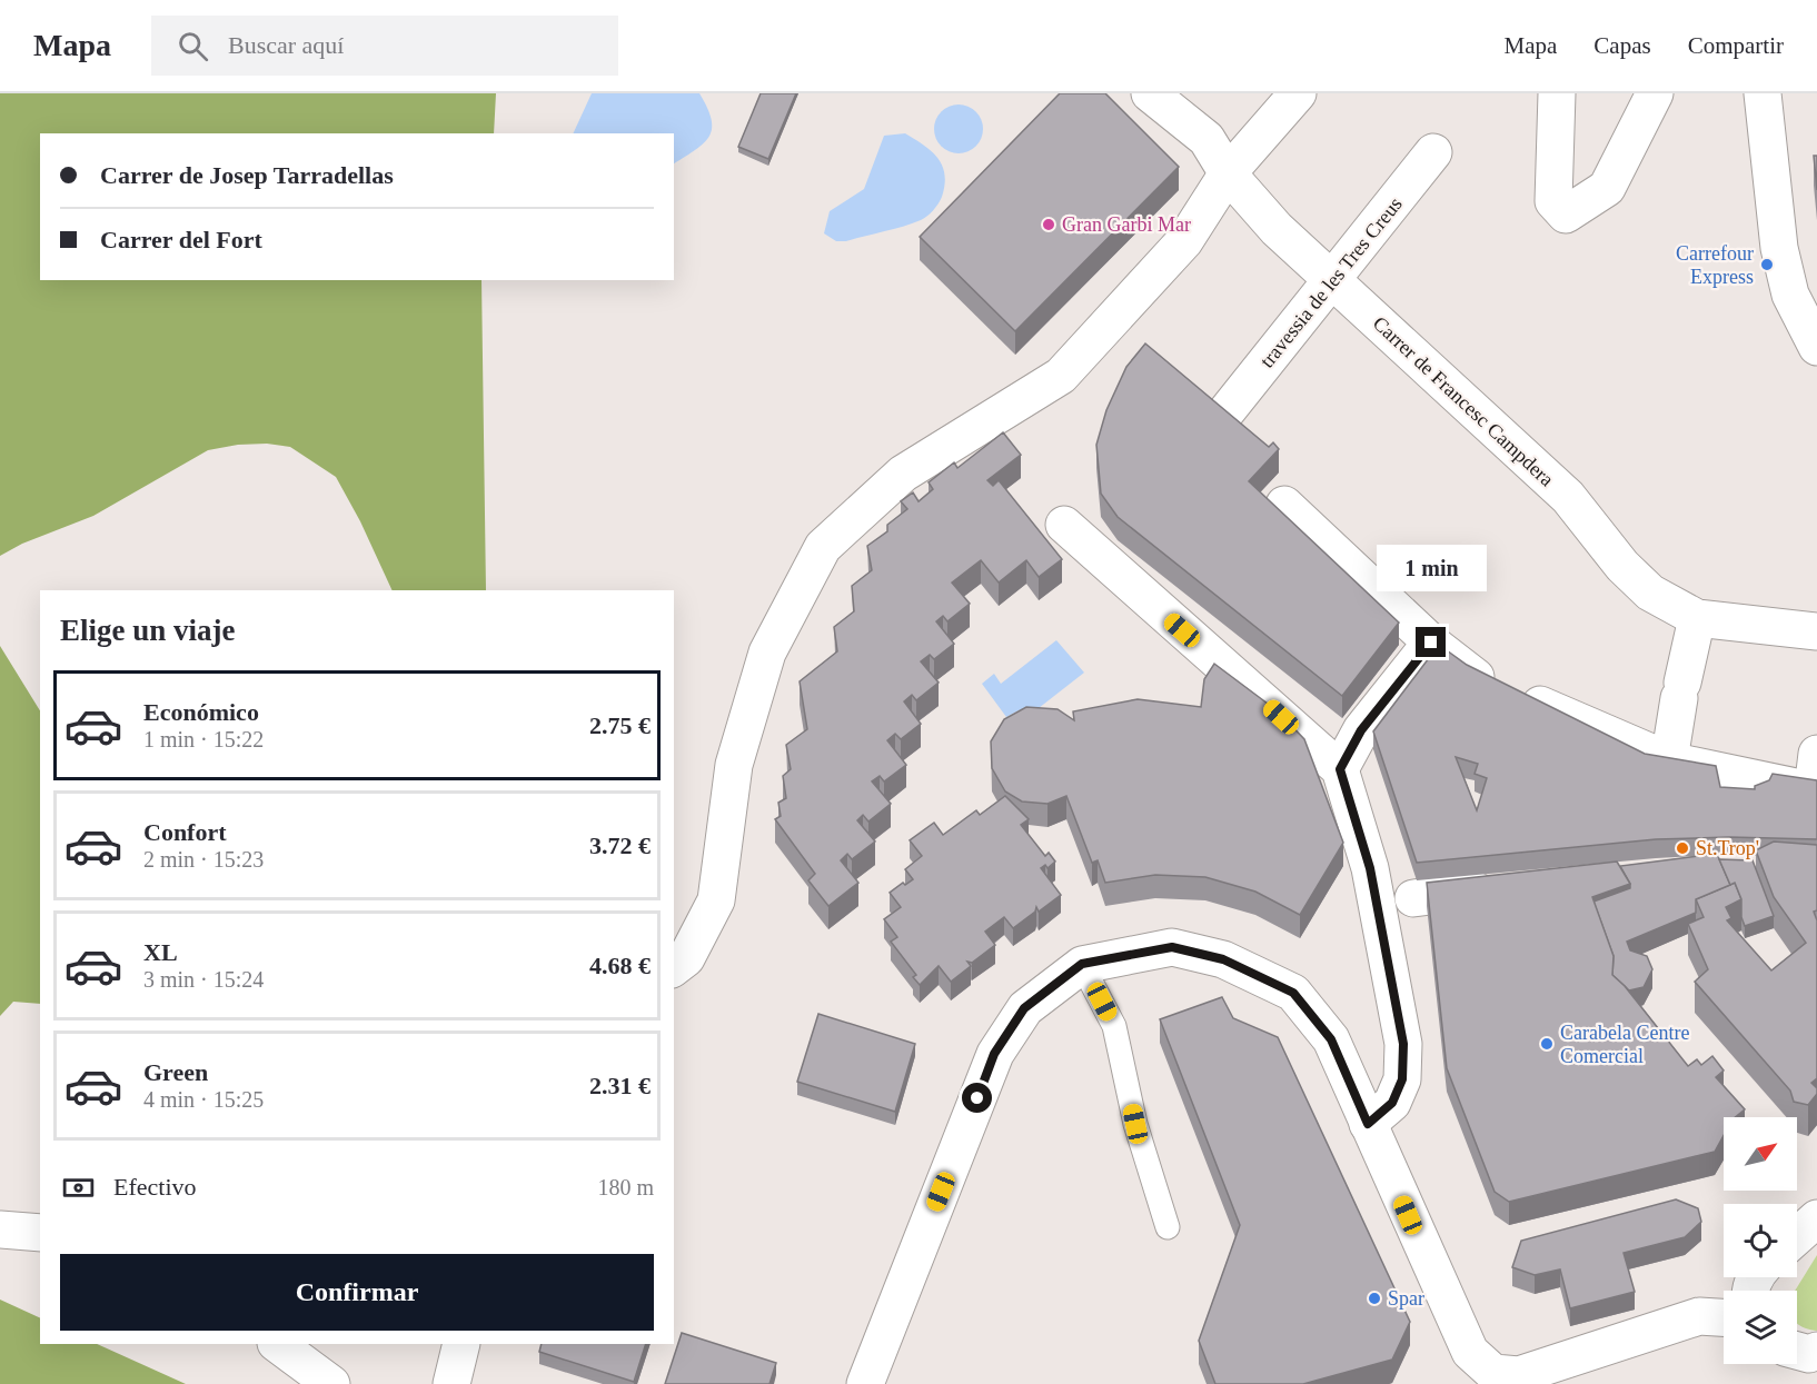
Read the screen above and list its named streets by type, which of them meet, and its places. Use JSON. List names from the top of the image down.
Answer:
{
  "streets": {
    "street": ["travessia de les Tres Creus", "Carrer de Francesc Campdera"]
  },
  "crossings": [
    ["travessia de les Tres Creus", "Carrer de Francesc Campdera"]
  ],
  "places": [
    "Gran Garbi Mar",
    "Carrefour Express",
    "St.Trop'",
    "Carabela Centre Comercial",
    "Spar"
  ],
  "north": "top right",
  "page": {
    "header": "Mapa",
    "search": "Buscar aquí",
    "nav": ["Mapa", "Capas", "Compartir"],
    "banner": ["Carrer de Josep Tarradellas", "Carrer del Fort"],
    "bubble": "1 min",
    "heading": "Elige un viaje",
    "list": [
      {
        "name": "Económico",
        "note": "1 min · 15:22",
        "value": "2.75 €"
      },
      {
        "name": "Confort",
        "note": "2 min · 15:23",
        "value": "3.72 €"
      },
      {
        "name": "XL",
        "note": "3 min · 15:24",
        "value": "4.68 €"
      },
      {
        "name": "Green",
        "note": "4 min · 15:25",
        "value": "2.31 €"
      }
    ],
    "pay": ["Efectivo", "180 m"],
    "buttons": "Confirmar"
  }
}
